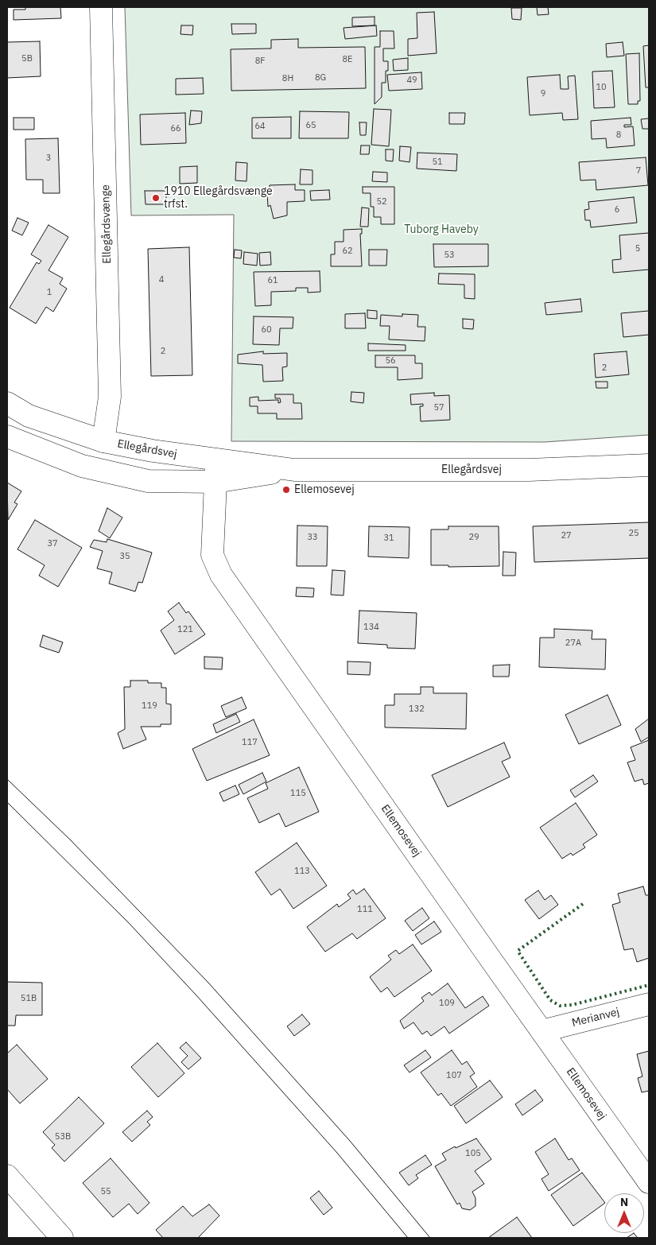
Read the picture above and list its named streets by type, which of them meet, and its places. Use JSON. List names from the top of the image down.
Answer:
{
  "streets": {
    "street": [
      "Ellegårdsvænge",
      "Ellegårdsvej",
      "Ellemosevej",
      "Merianvej"
    ]
  },
  "crossings": [
    ["Ellegårdsvænge", "Ellegårdsvej"],
    ["Ellegårdsvej", "Ellemosevej"],
    ["Ellemosevej", "Merianvej"]
  ],
  "parks": ["Tuborg Haveby"],
  "places": ["1910 Ellegårdsvænge trfst.", "Ellemosevej"],
  "house_numbers": [
    "5B",
    "8E",
    "8F",
    "8G",
    "8H",
    "49",
    "10",
    "9",
    "65",
    "64",
    "66",
    "8",
    "3",
    "51",
    "7",
    "52",
    "6",
    "5",
    "62",
    "53",
    "4",
    "61",
    "1",
    "60",
    "2",
    "56",
    "2",
    "57",
    "25",
    "27",
    "33",
    "29",
    "31",
    "37",
    "35",
    "134",
    "121",
    "27A",
    "119",
    "132",
    "117",
    "115",
    "113",
    "111",
    "51B",
    "109",
    "107",
    "53B",
    "105",
    "55"
  ],
  "north": "top"
}
